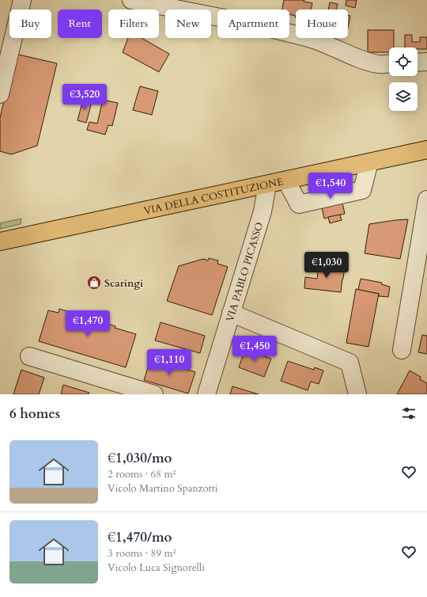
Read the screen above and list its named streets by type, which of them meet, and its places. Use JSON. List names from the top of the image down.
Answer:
{
  "streets": {
    "main road": ["VIA DELLA COSTITUZIONE"],
    "street": ["VIA PABLO PICASSO"]
  },
  "crossings": [
    ["VIA DELLA COSTITUZIONE", "VIA PABLO PICASSO"]
  ],
  "places": {
    "shop": ["Scaringi"]
  },
  "page": {
    "chip": [
      "Buy",
      "Rent",
      "Filters",
      "New",
      "Apartment",
      "House"
    ],
    "price": [
      "€3,520",
      "€1,540",
      "€1,030",
      "€1,470",
      "€1,450",
      "€1,110"
    ],
    "heading": "6 homes",
    "list": [
      {
        "name": "€1,030/mo",
        "note": "2 rooms · 68 m² · Vicolo Martino Spanzotti"
      },
      {
        "name": "€1,470/mo",
        "note": "3 rooms · 89 m² · Vicolo Luca Signorelli"
      }
    ]
  }
}
